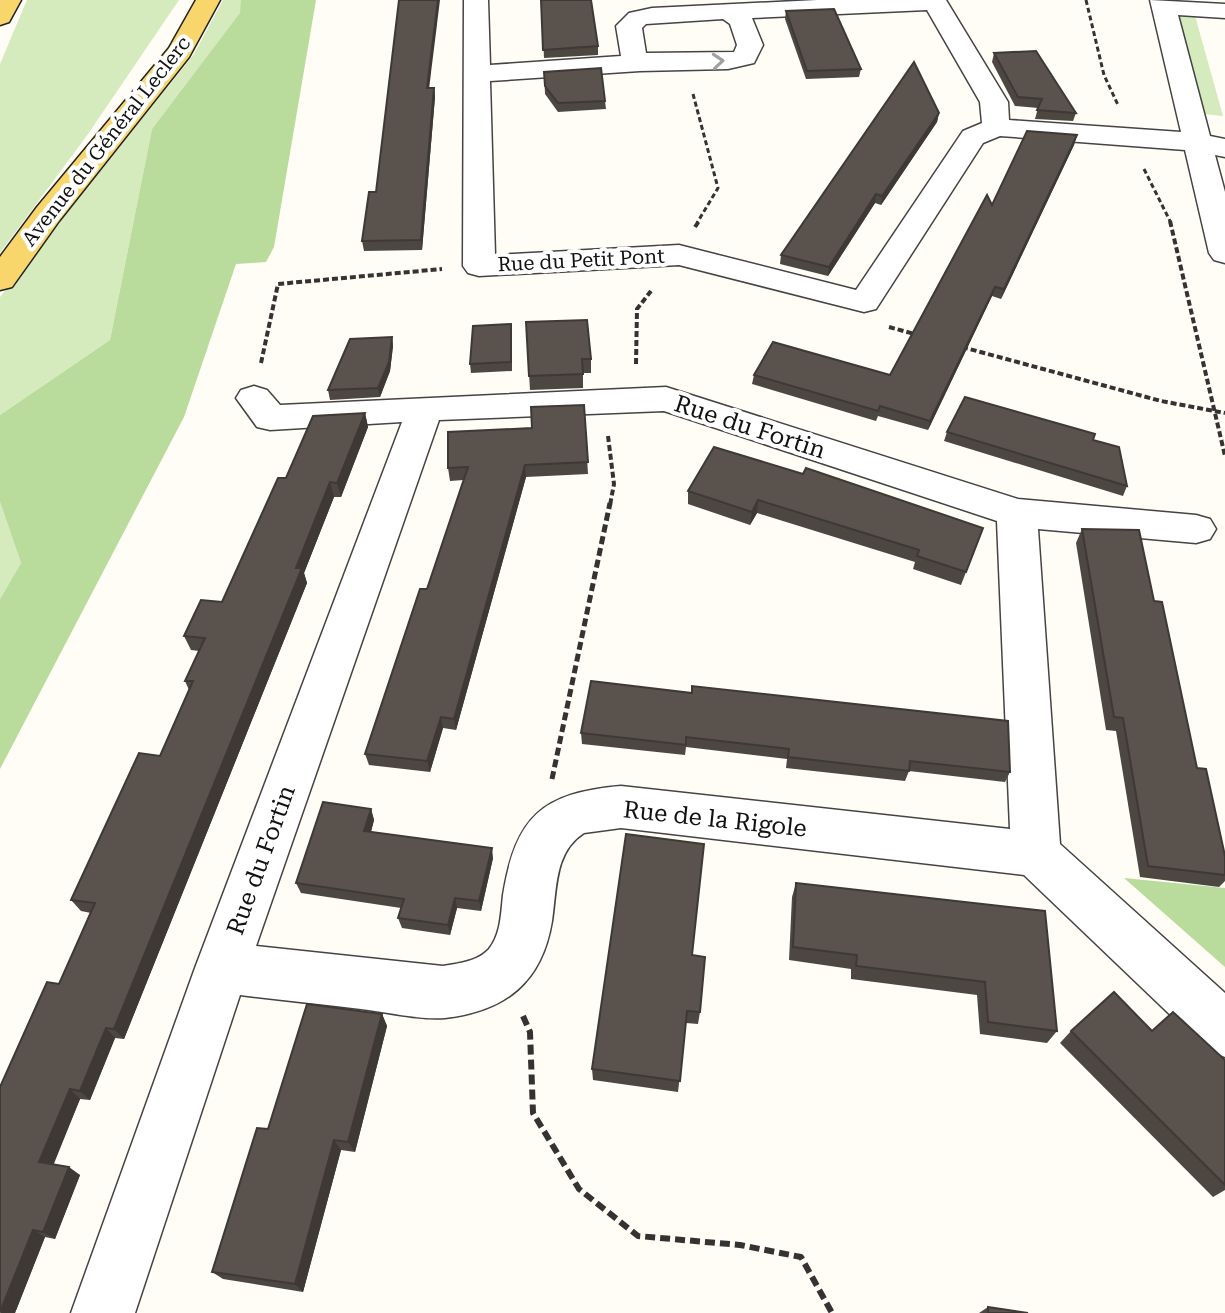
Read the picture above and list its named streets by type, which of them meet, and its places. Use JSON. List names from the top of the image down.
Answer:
{
  "streets": {
    "main road": ["Avenue du Général Leclerc"],
    "street": ["Rue du Petit Pont", "Rue du Fortin", "Rue de la Rigole"]
  }
}
